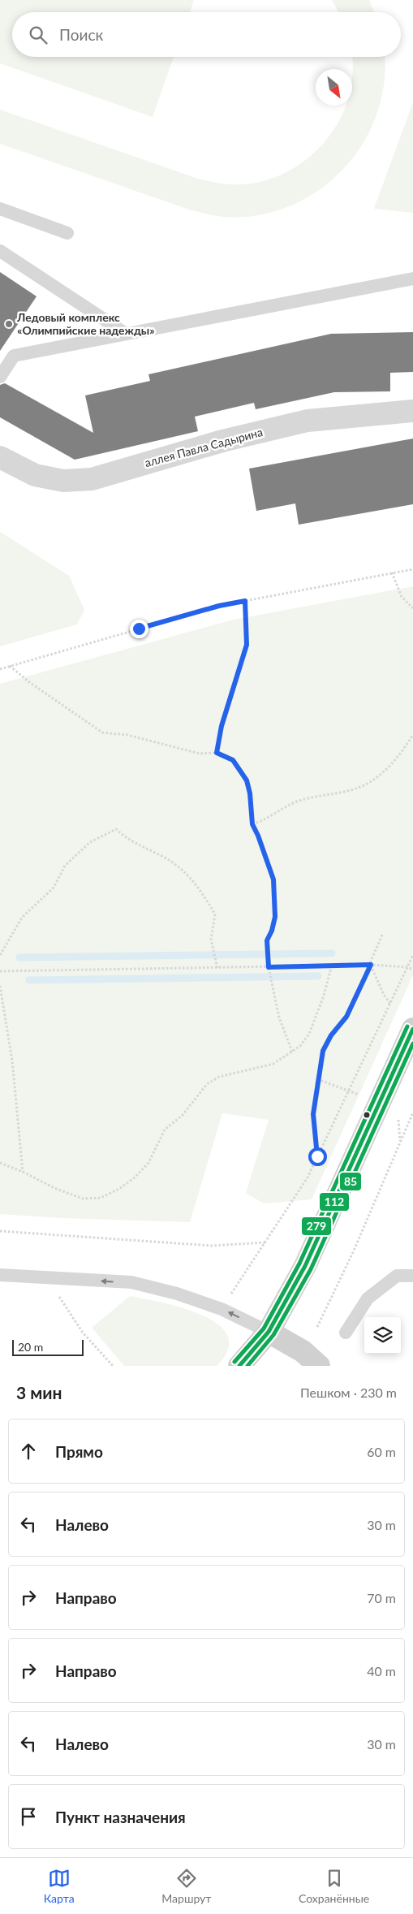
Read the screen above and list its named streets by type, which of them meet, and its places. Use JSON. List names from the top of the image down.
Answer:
{
  "streets": {
    "street": ["аллея Павла Садырина"]
  },
  "places": ["Ледовый комплекс «Олимпийские надежды»"],
  "lines": ["transit line 279", "transit line 112", "transit line 85"],
  "scale_bar": "20 m",
  "north": "bottom right",
  "page": {
    "search": "Поиск",
    "scale": "20 m",
    "heading": ["3 мин", "Пешком · 230 m"],
    "list": [
      ["Прямо", "60 m"],
      ["Налево", "30 m"],
      ["Направо", "70 m"],
      ["Направо", "40 m"],
      ["Налево", "30 m"],
      "Пункт назначения"
    ],
    "nav": ["Карта", "Маршрут", "Сохранённые"]
  }
}
